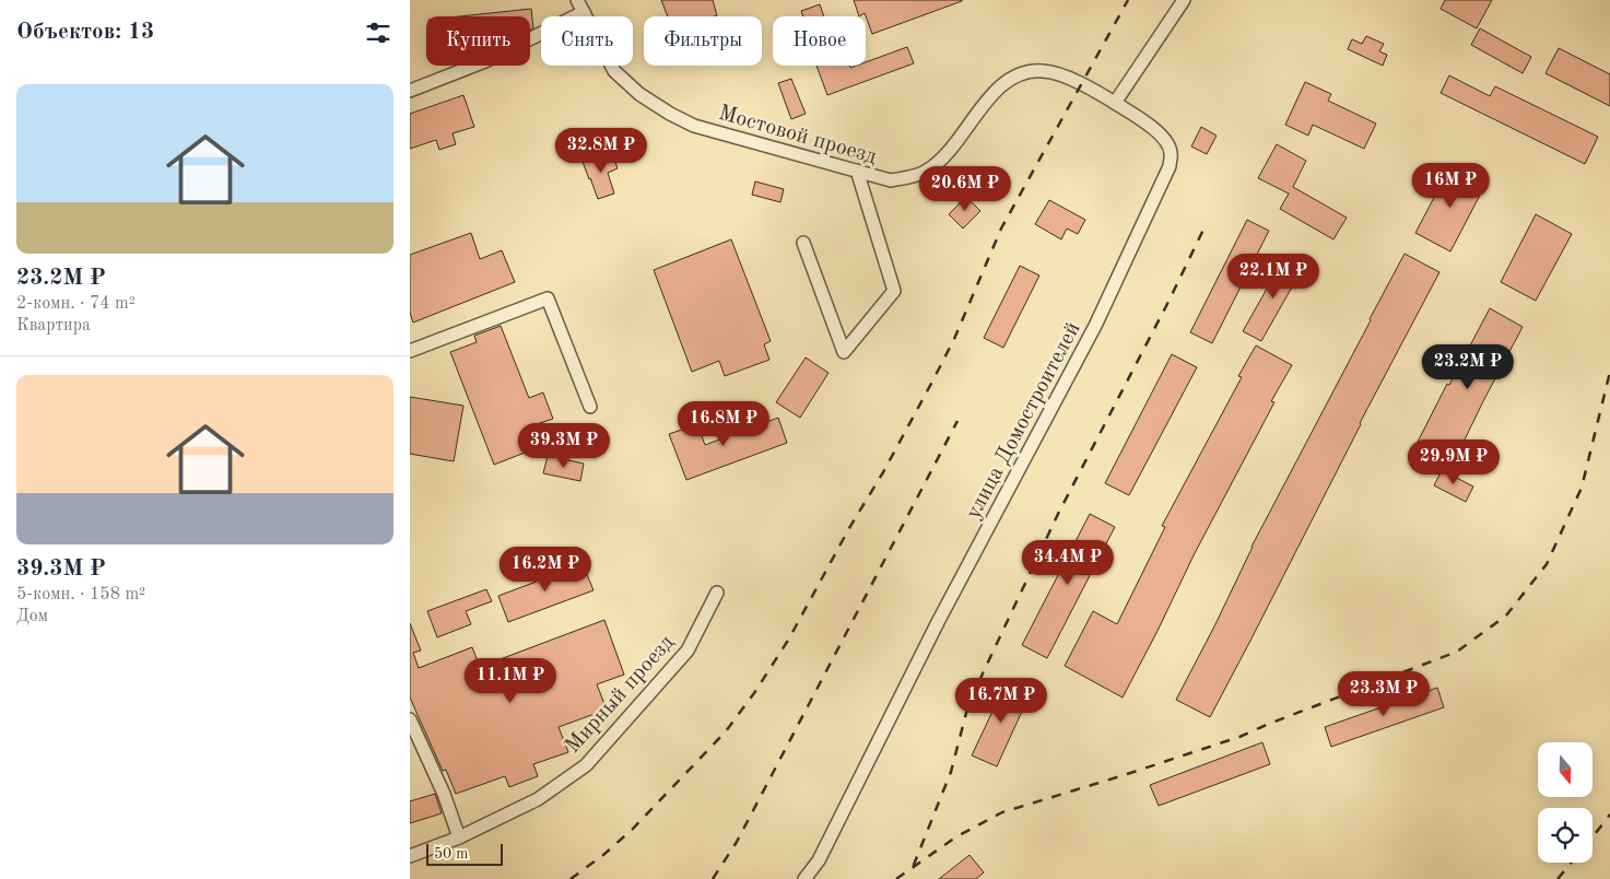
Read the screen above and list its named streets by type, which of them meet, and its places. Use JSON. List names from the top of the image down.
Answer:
{
  "streets": {
    "street": ["Мостовой проезд", "улица Домостроителей", "Мирный проезд"]
  },
  "crossings": [
    ["Мостовой проезд", "улица Домостроителей"]
  ],
  "scale_bar": "50 m",
  "north": "bottom",
  "page": {
    "heading": "Объектов: 13",
    "chip": [
      "Купить",
      "Снять",
      "Фильтры",
      "Новое"
    ],
    "list": [
      {
        "name": "23.2M ₽",
        "note": "2-комн. · 74 m² · Квартира"
      },
      {
        "name": "39.3M ₽",
        "note": "5-комн. · 158 m² · Дом"
      }
    ],
    "price": [
      "32.8M ₽",
      "16M ₽",
      "20.6M ₽",
      "22.1M ₽",
      "23.2M ₽",
      "16.8M ₽",
      "39.3M ₽",
      "29.9M ₽",
      "34.4M ₽",
      "16.2M ₽",
      "11.1M ₽",
      "23.3M ₽",
      "16.7M ₽"
    ],
    "scale": "50 m"
  }
}
